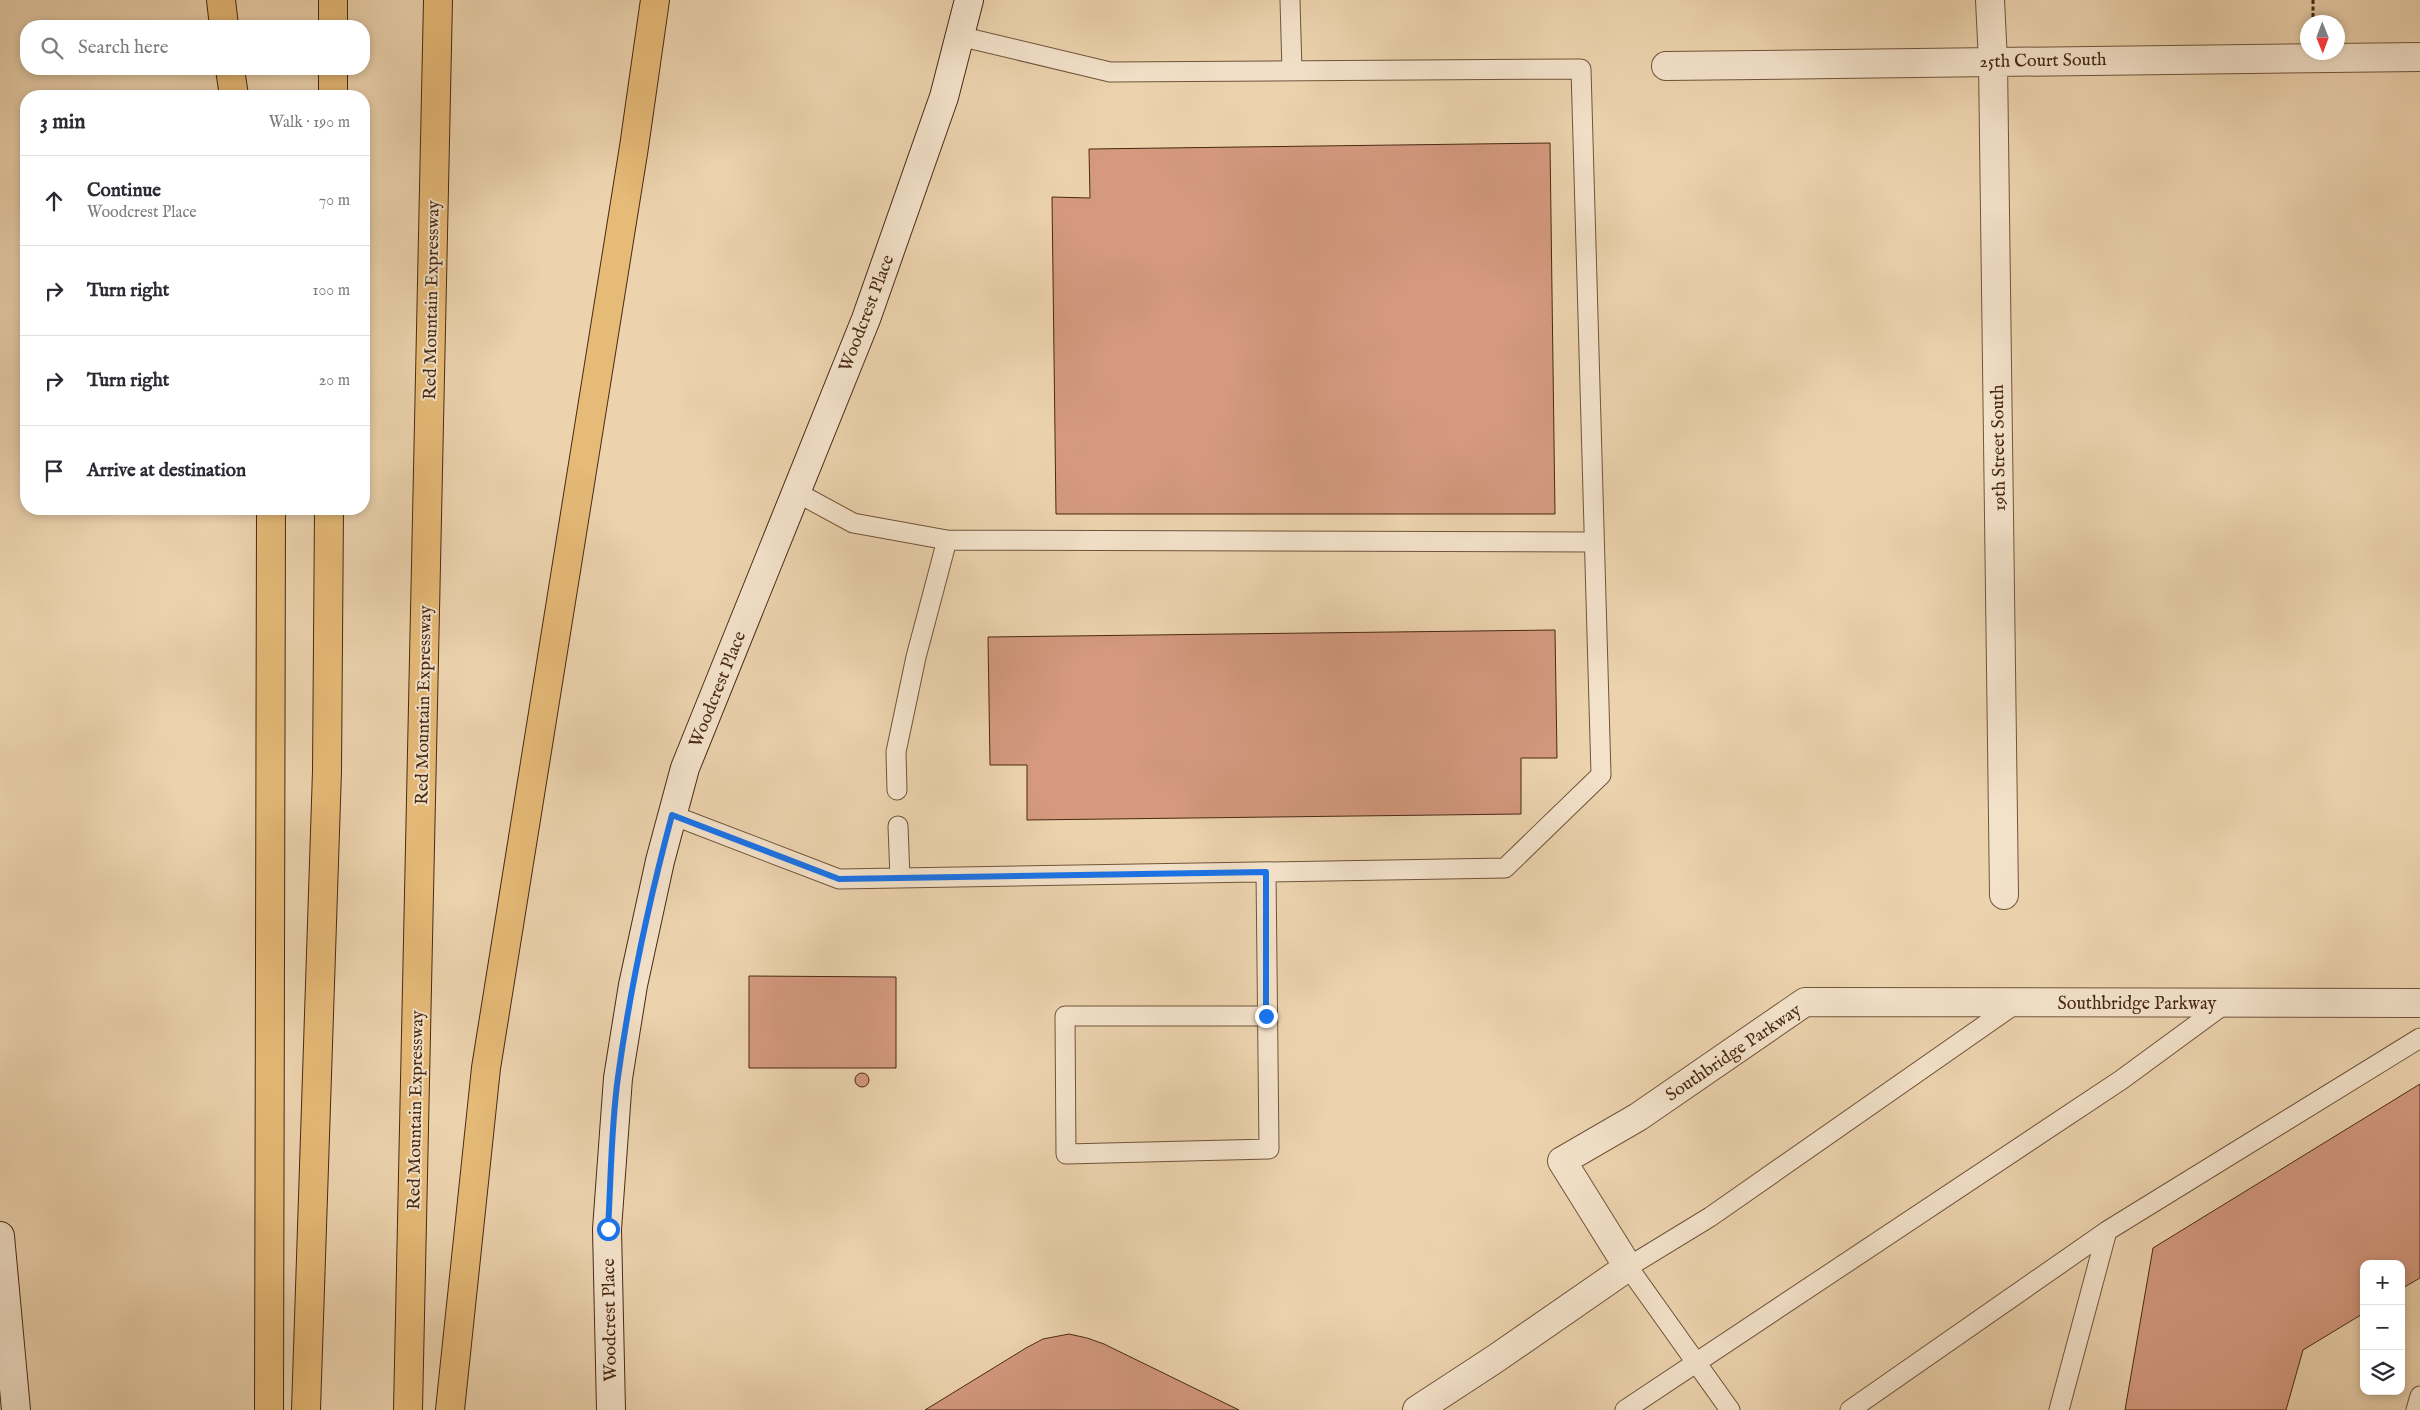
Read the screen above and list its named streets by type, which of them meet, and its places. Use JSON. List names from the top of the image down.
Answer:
{
  "streets": {
    "highway": ["Red Mountain Expressway"],
    "street": [
      "25th Court South",
      "Woodcrest Place",
      "19th Street South",
      "Southbridge Parkway"
    ]
  },
  "crossings": [
    ["25th Court South", "19th Street South"]
  ],
  "north": "bottom",
  "page": {
    "search": "Search here",
    "heading": ["3 min", "Walk · 190 m"],
    "list": [
      ["Continue", "Woodcrest Place", "70 m"],
      ["Turn right", "100 m"],
      ["Turn right", "20 m"],
      "Arrive at destination"
    ],
    "map_buttons": ["+", "−"]
  }
}
